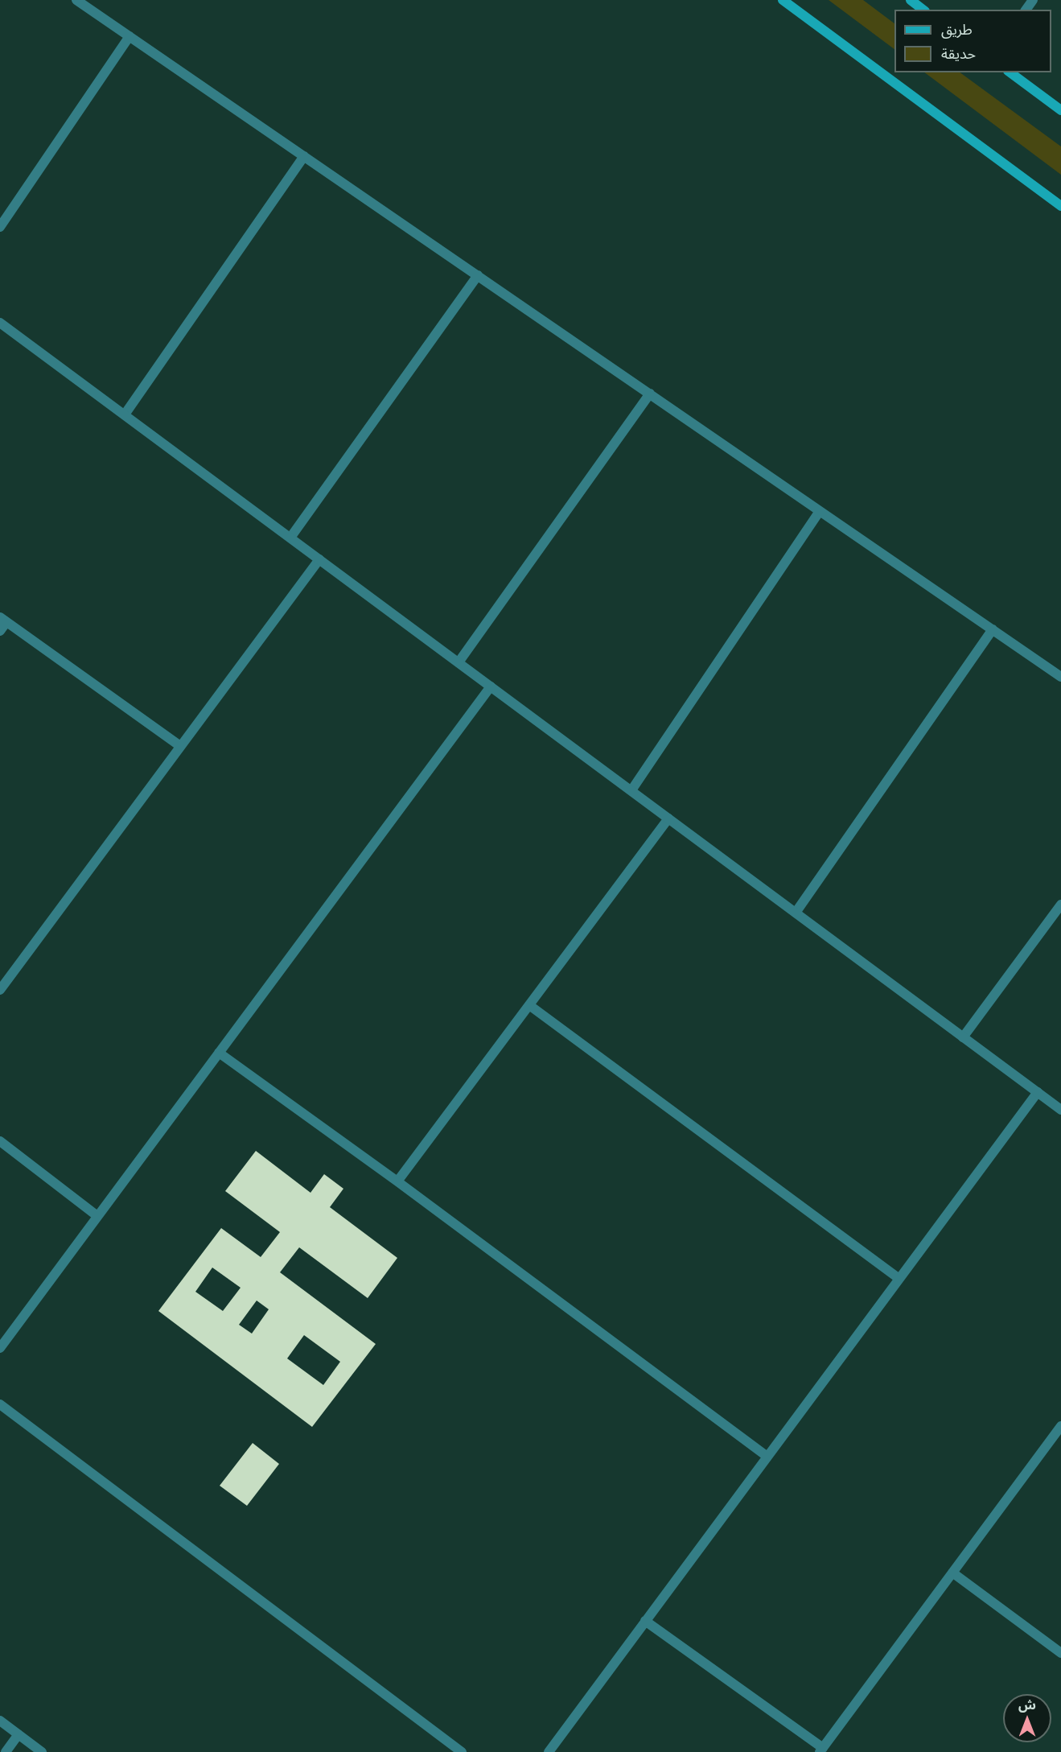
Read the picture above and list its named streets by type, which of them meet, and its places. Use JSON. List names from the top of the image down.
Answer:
{
  "legend": ["طريق", "حديقة"],
  "north": "top"
}
